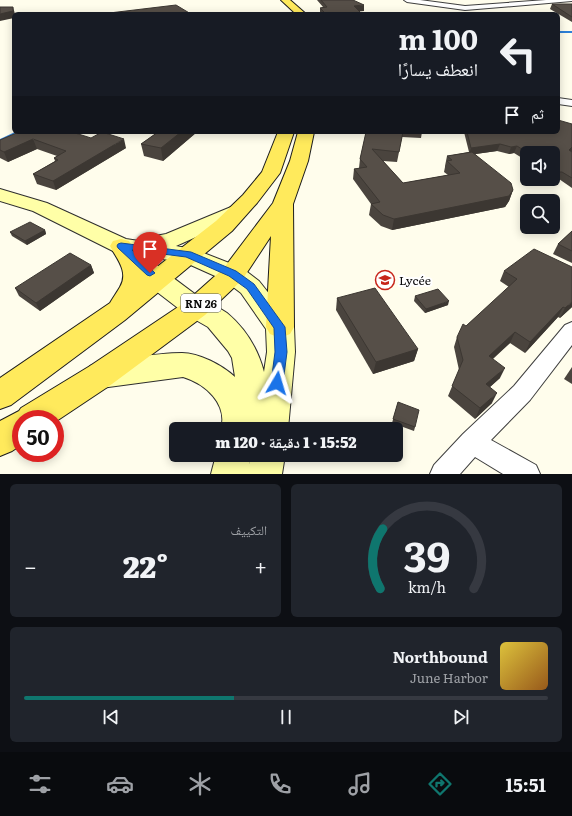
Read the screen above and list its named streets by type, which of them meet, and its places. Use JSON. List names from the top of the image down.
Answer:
{
  "streets": {
    "main road": ["RN 26"]
  },
  "places": {
    "school or university": ["Lycée"]
  },
  "page": {
    "turn": ["100 m", "انعطف يسارًا"],
    "then": "ثم",
    "limit": "50",
    "trip": "15:52 · 1 دقيقة · 120 m",
    "tile": "التكييف",
    "heat": ["−", "22°", "+"],
    "song": ["Northbound", "June Harbor"],
    "tabs": "15:51",
    "gauge": ["39", "km/h"]
  }
}
